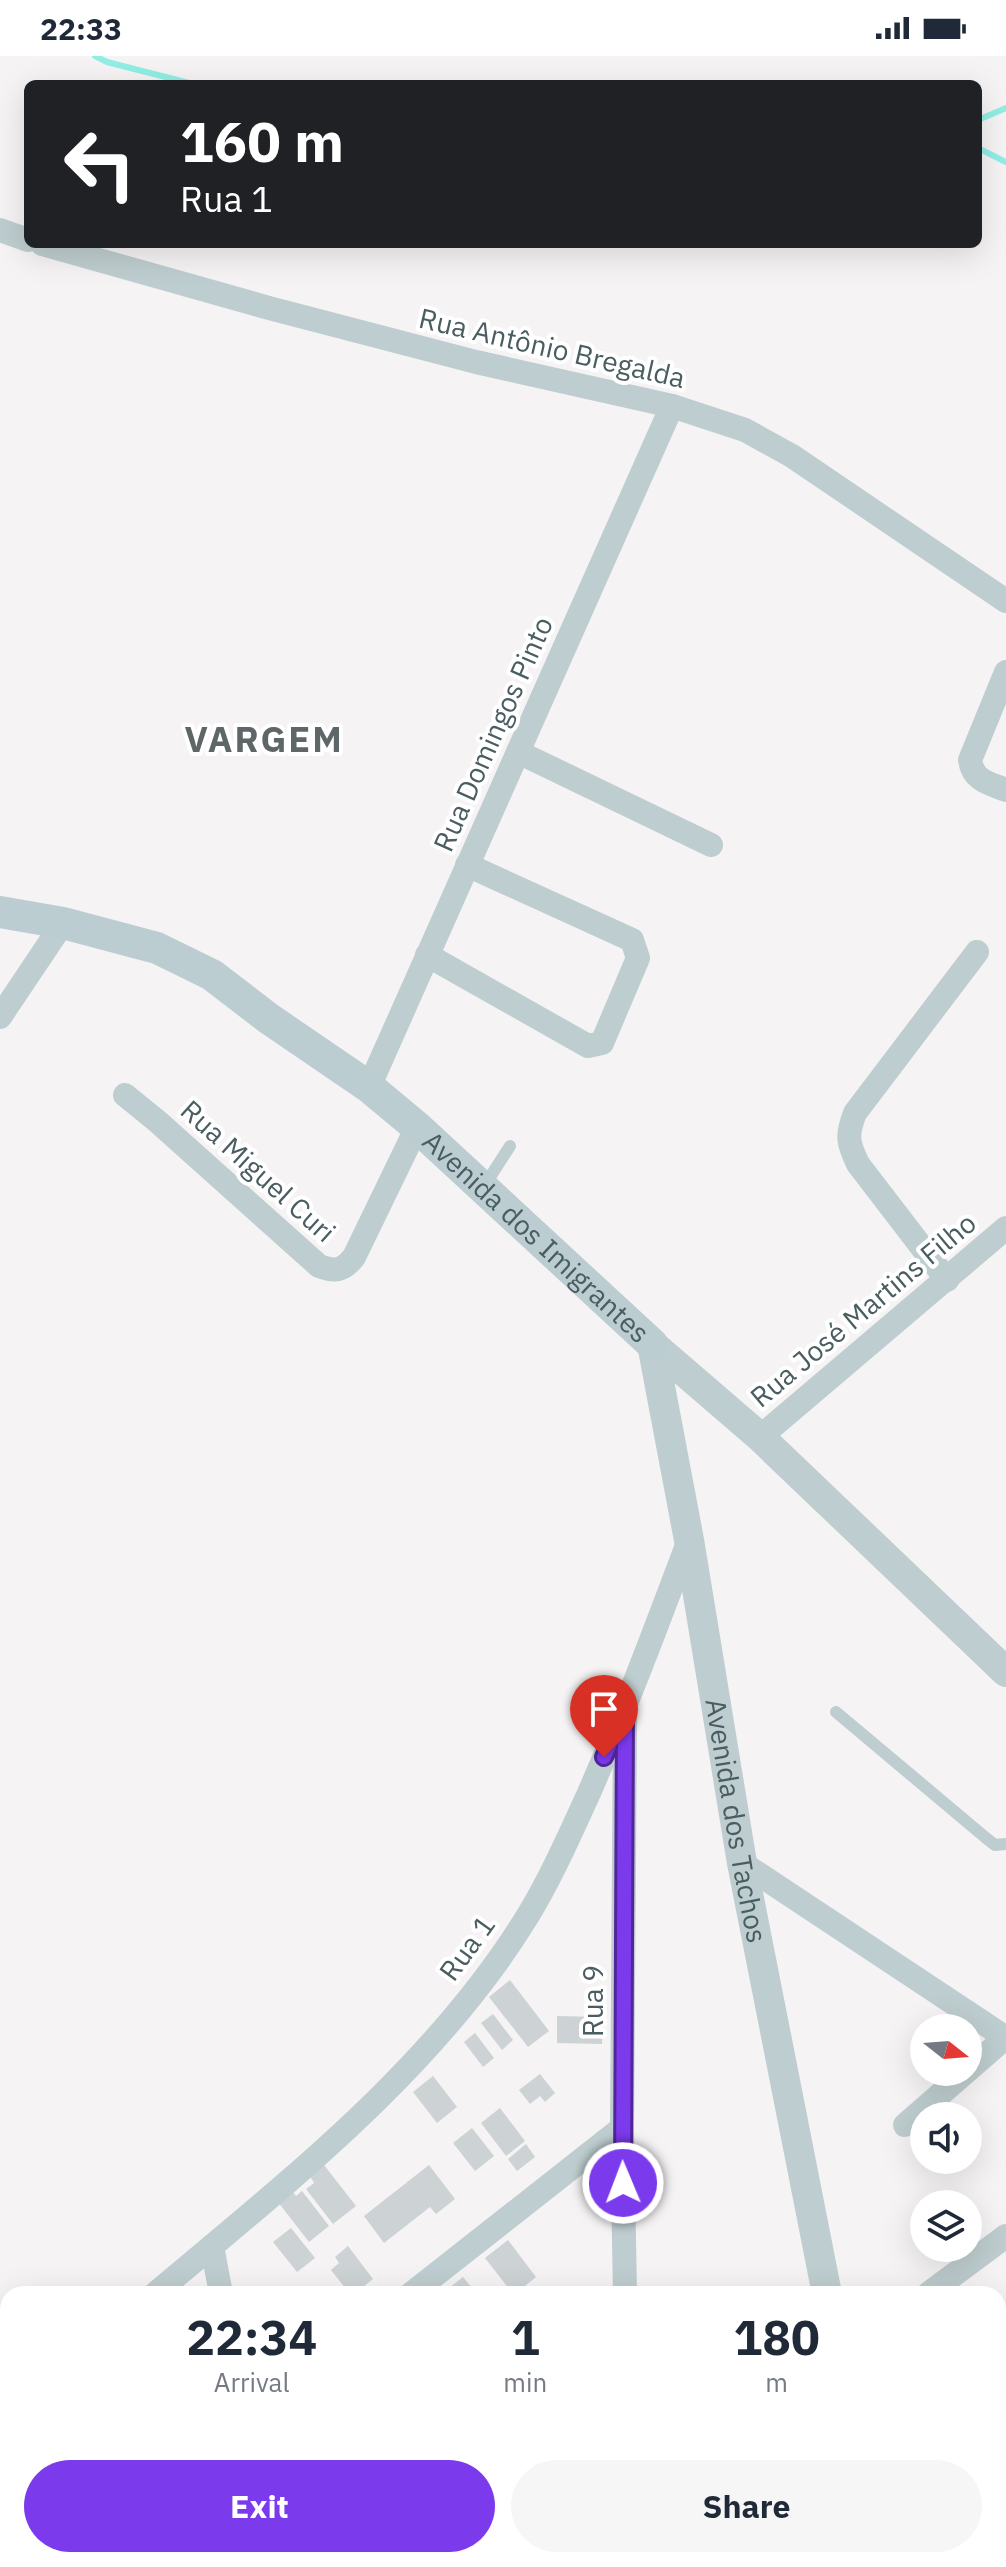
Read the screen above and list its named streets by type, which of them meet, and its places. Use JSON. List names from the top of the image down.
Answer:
{
  "streets": {
    "main road": ["Avenida dos Imigrantes"],
    "street": [
      "Rua Antônio Bregalda",
      "Rua Domingos Pinto",
      "Rua Miguel Curi",
      "Rua José Martins Filho",
      "Avenida dos Tachos",
      "Rua 1",
      "Rua 9"
    ]
  },
  "crossings": [
    ["Rua Antônio Bregalda", "Rua Domingos Pinto"],
    ["Rua Domingos Pinto", "Avenida dos Imigrantes"],
    ["Rua Miguel Curi", "Avenida dos Imigrantes"],
    ["Avenida dos Imigrantes", "Rua José Martins Filho"],
    ["Avenida dos Imigrantes", "Avenida dos Tachos"],
    ["Avenida dos Tachos", "Rua 1"],
    ["Rua 1", "Rua 9"]
  ],
  "districts": ["VARGEM"],
  "north": "right",
  "page": {
    "status": "22:33",
    "turn": ["160 m", "Rua 1"],
    "eta": [
      "22:34",
      "Arrival",
      "1",
      "min",
      "180",
      "m"
    ],
    "buttons": ["Exit", "Share"]
  }
}
